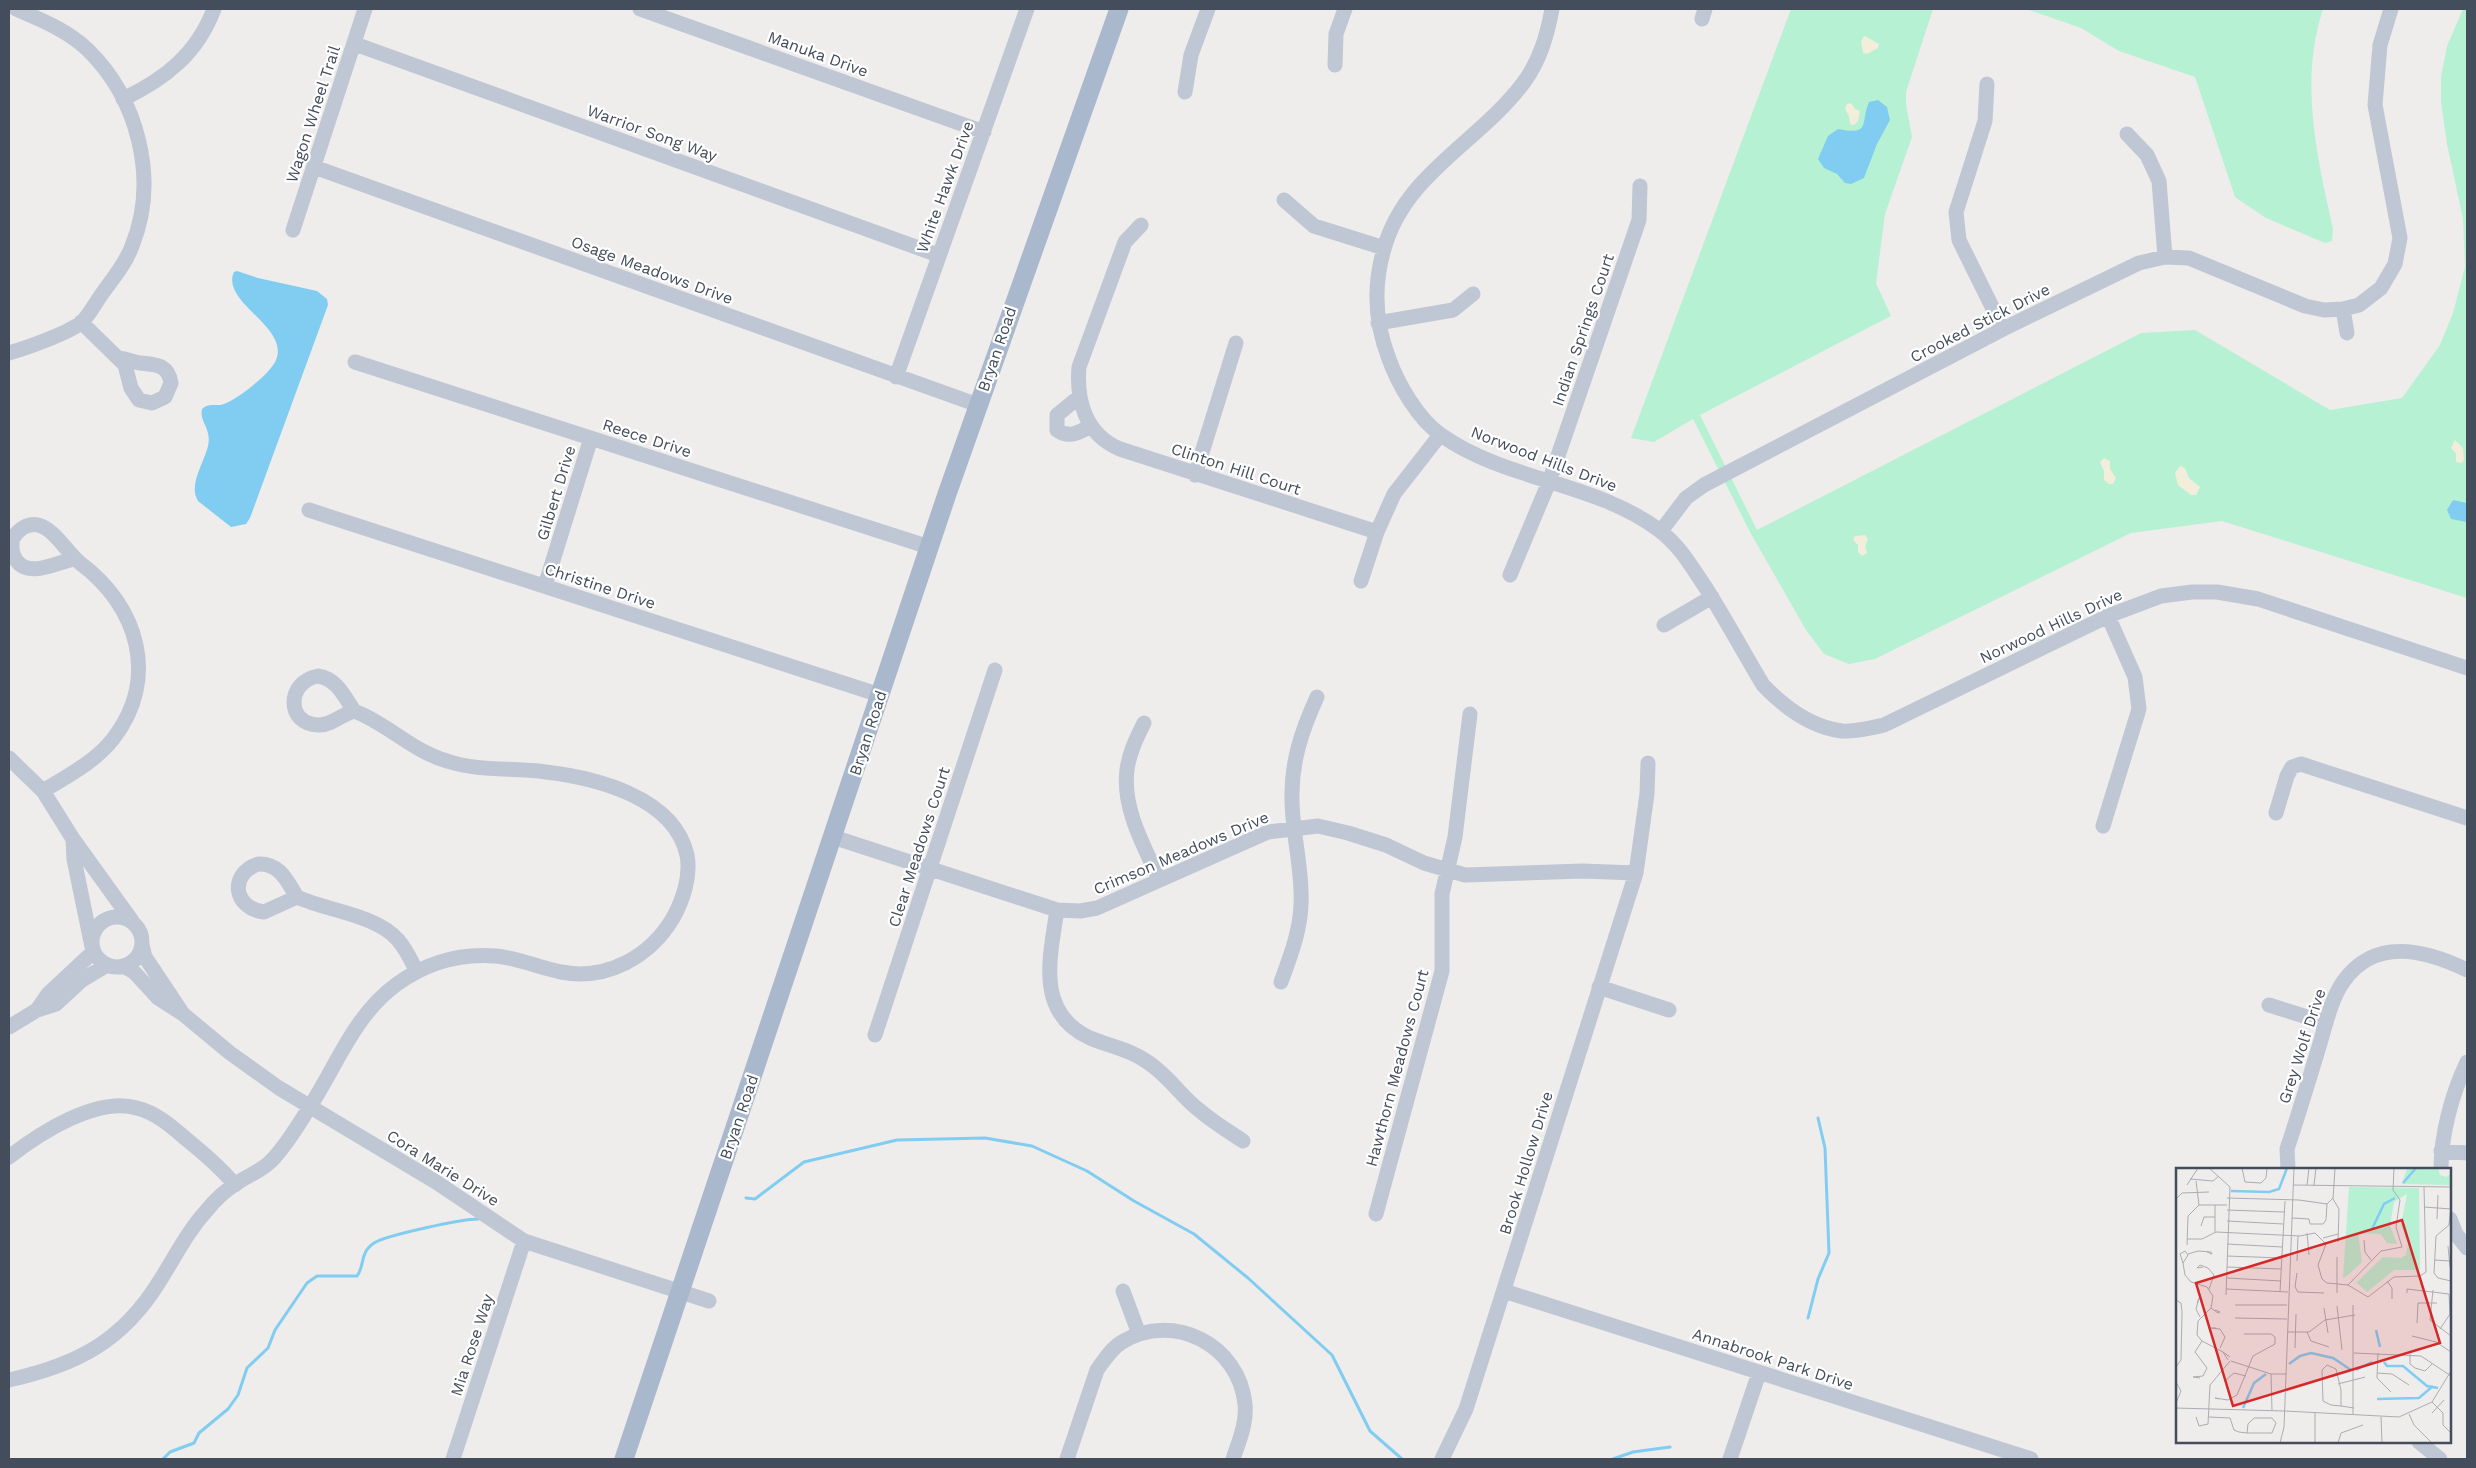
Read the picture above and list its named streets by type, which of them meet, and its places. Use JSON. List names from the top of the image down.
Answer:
{
  "streets": {
    "main road": ["Bryan Road"],
    "street": [
      "Manuka Drive",
      "Wagon Wheel Trail",
      "Warrior Song Way",
      "White Hawk Drive",
      "Osage Meadows Drive",
      "Crooked Stick Drive",
      "Indian Springs Court",
      "Reece Drive",
      "Norwood Hills Drive",
      "Clinton Hill Court",
      "Gilbert Drive",
      "Christine Drive",
      "Clear Meadows Court",
      "Crimson Meadows Drive",
      "Grey Wolf Drive",
      "Hawthorn Meadows Court",
      "Brook Hollow Drive",
      "Cora Marie Drive",
      "Mia Rose Way",
      "Annabrook Park Drive"
    ]
  },
  "crossings": [
    ["Manuka Drive", "White Hawk Drive"],
    ["Wagon Wheel Trail", "Warrior Song Way"],
    ["Wagon Wheel Trail", "Osage Meadows Drive"],
    ["Warrior Song Way", "White Hawk Drive"],
    ["White Hawk Drive", "Osage Meadows Drive"],
    ["Osage Meadows Drive", "Bryan Road"],
    ["Crooked Stick Drive", "Norwood Hills Drive"],
    ["Indian Springs Court", "Norwood Hills Drive"],
    ["Bryan Road", "Reece Drive"],
    ["Bryan Road", "Christine Drive"],
    ["Bryan Road", "Crimson Meadows Drive"],
    ["Bryan Road", "Cora Marie Drive"],
    ["Reece Drive", "Gilbert Drive"],
    ["Gilbert Drive", "Christine Drive"],
    ["Clear Meadows Court", "Crimson Meadows Drive"],
    ["Crimson Meadows Drive", "Hawthorn Meadows Court"],
    ["Crimson Meadows Drive", "Brook Hollow Drive"],
    ["Brook Hollow Drive", "Annabrook Park Drive"],
    ["Cora Marie Drive", "Mia Rose Way"]
  ]
}
